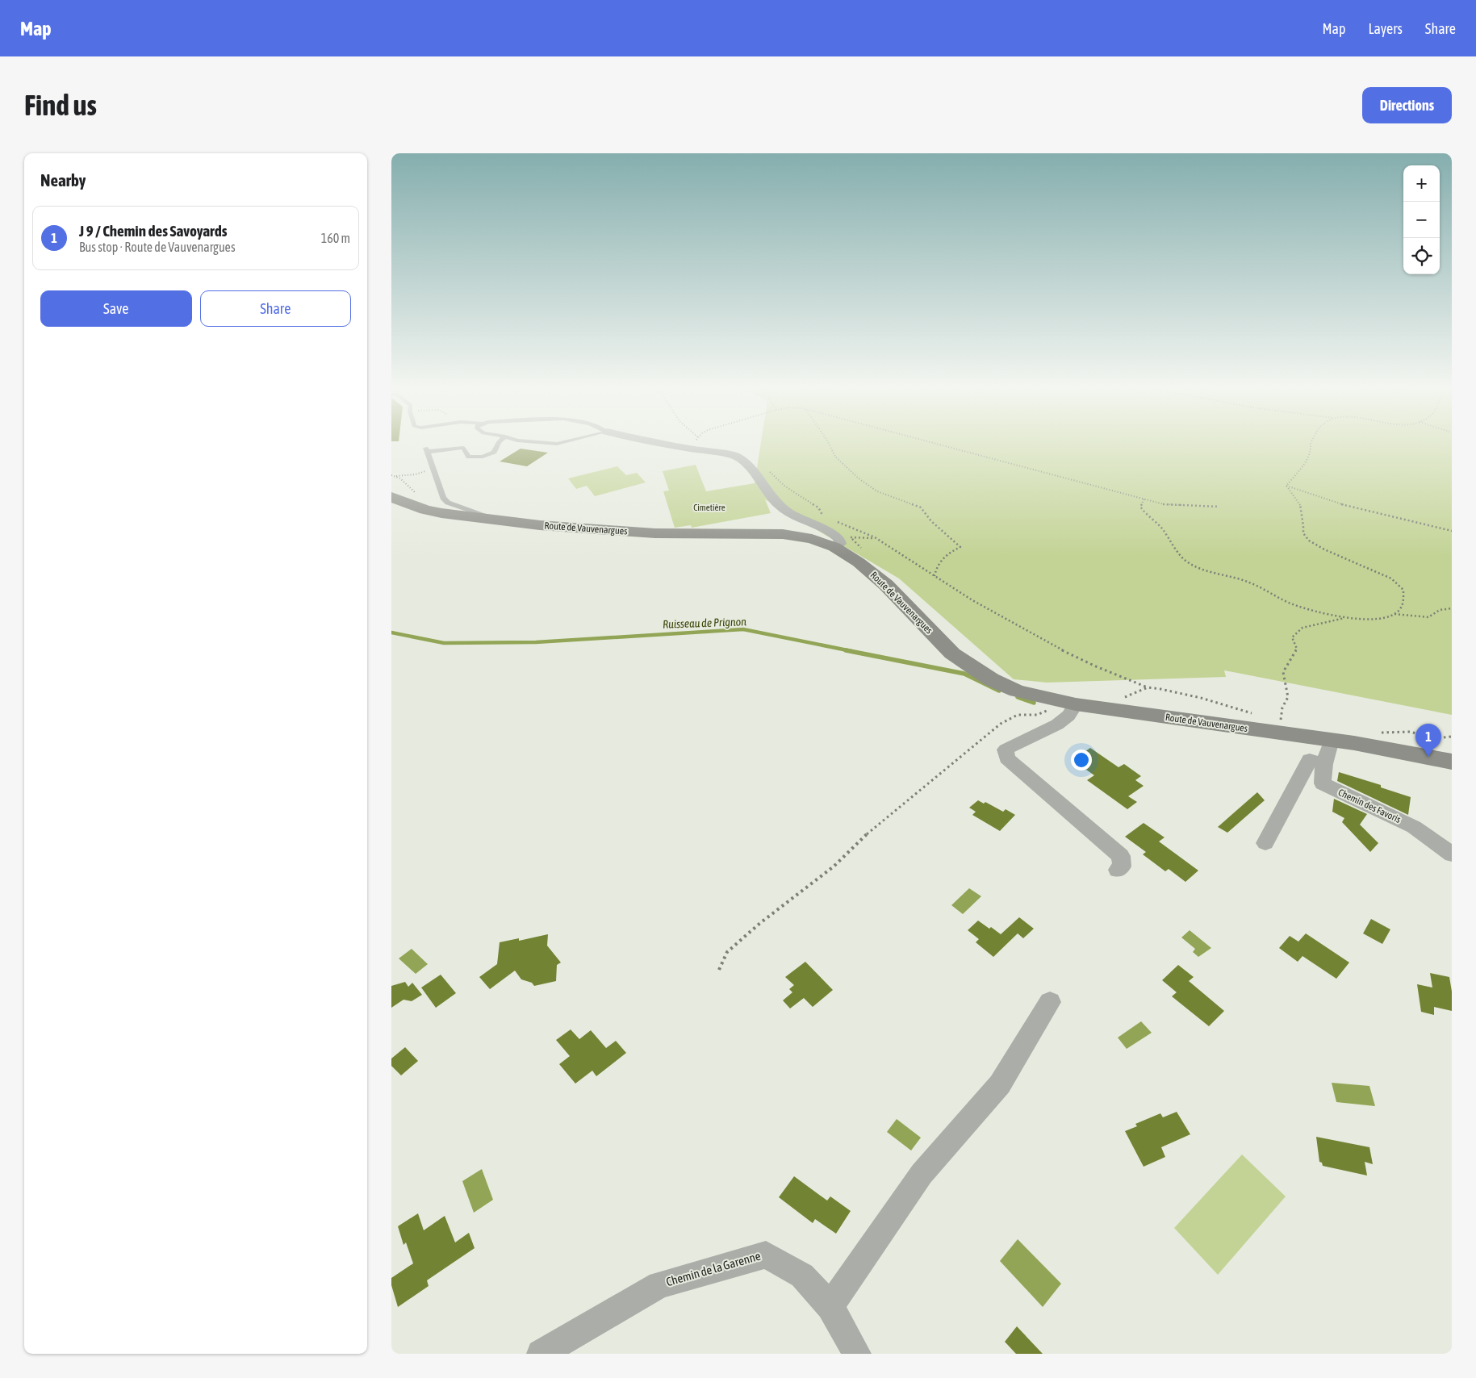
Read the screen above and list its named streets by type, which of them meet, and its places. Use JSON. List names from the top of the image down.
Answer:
{
  "streets": {
    "main road": ["Route de Vauvenargues"],
    "street": ["Chemin des Favoris", "Chemin de la Garenne"]
  },
  "crossings": [
    ["Route de Vauvenargues", "Chemin des Favoris"]
  ],
  "water": ["Ruisseau de Prignon"],
  "parks": ["Cimetière"],
  "page": {
    "header": "Map",
    "nav": ["Map", "Layers", "Share"],
    "buttons": [
      "Directions",
      ["Save", "Share"]
    ],
    "title": "Find us",
    "heading": "Nearby",
    "map_buttons": ["+", "−"],
    "list": [
      {
        "mark": "1",
        "name": "J 9 / Chemin des Savoyards",
        "note": "Bus stop · Route de Vauvenargues",
        "value": "160 m"
      }
    ],
    "pins": "1"
  }
}
